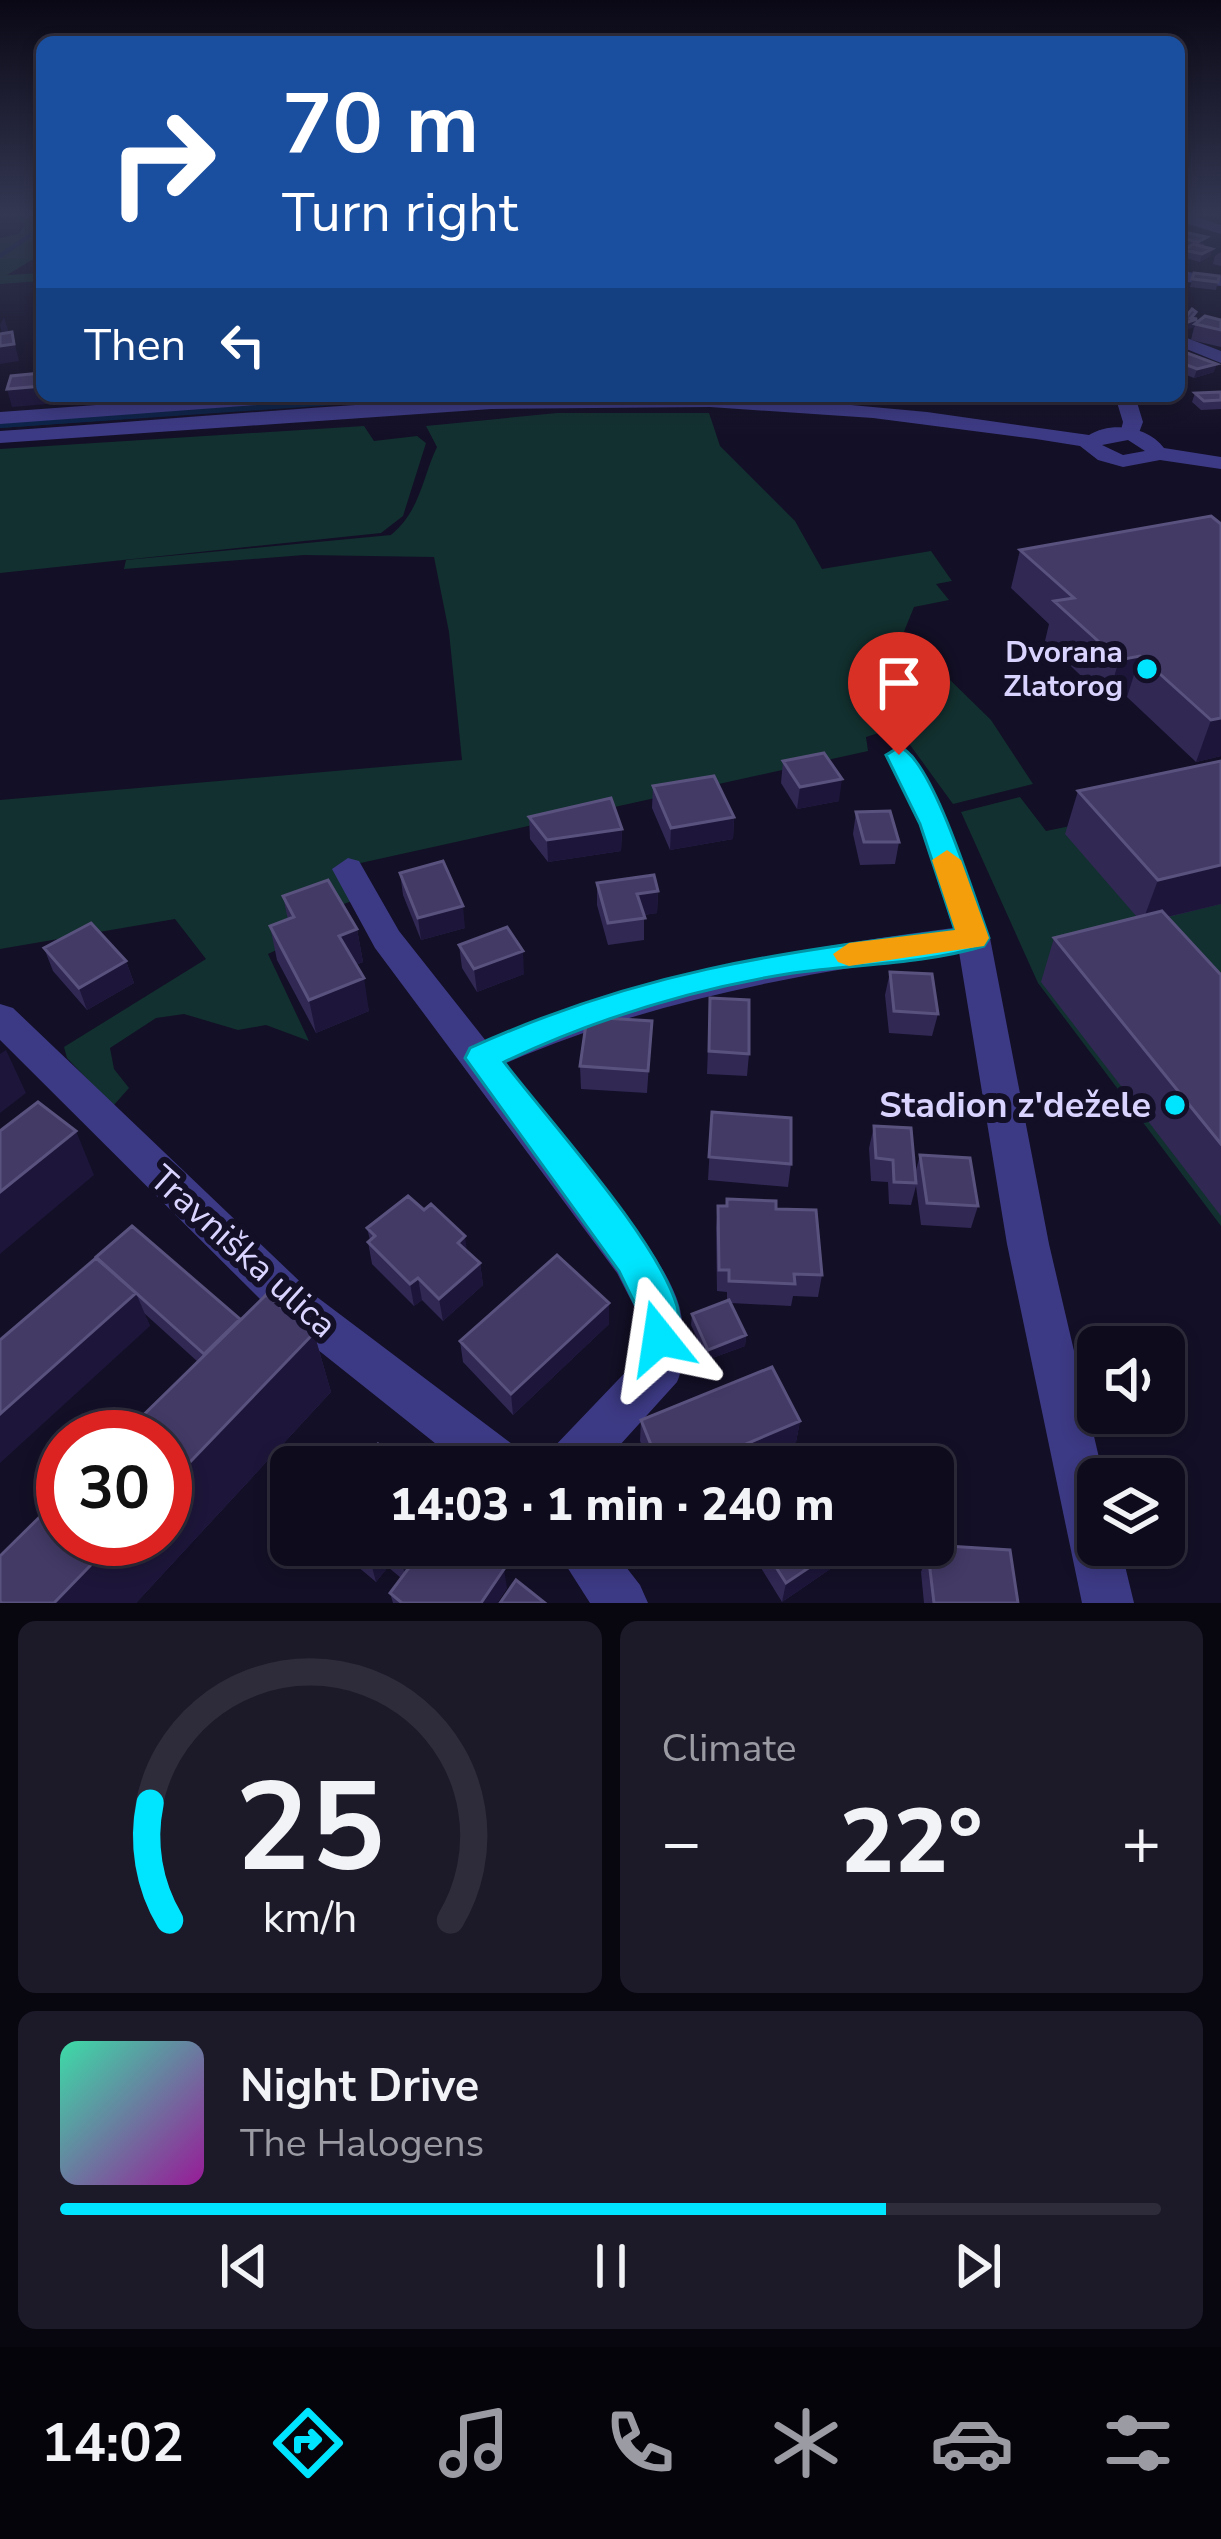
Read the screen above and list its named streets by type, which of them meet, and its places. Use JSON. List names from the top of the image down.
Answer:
{
  "streets": {
    "street": ["Travniška ulica"]
  },
  "places": ["Dvorana Zlatorog", "Stadion z'dežele"],
  "page": {
    "turn": ["70 m", "Turn right"],
    "then": "Then",
    "limit": "30",
    "trip": "14:03 · 1 min · 240 m",
    "tile": "Climate",
    "heat": ["−", "22°", "+"],
    "song": ["Night Drive", "The Halogens"],
    "tabs": "14:02",
    "gauge": ["25", "km/h"]
  }
}
